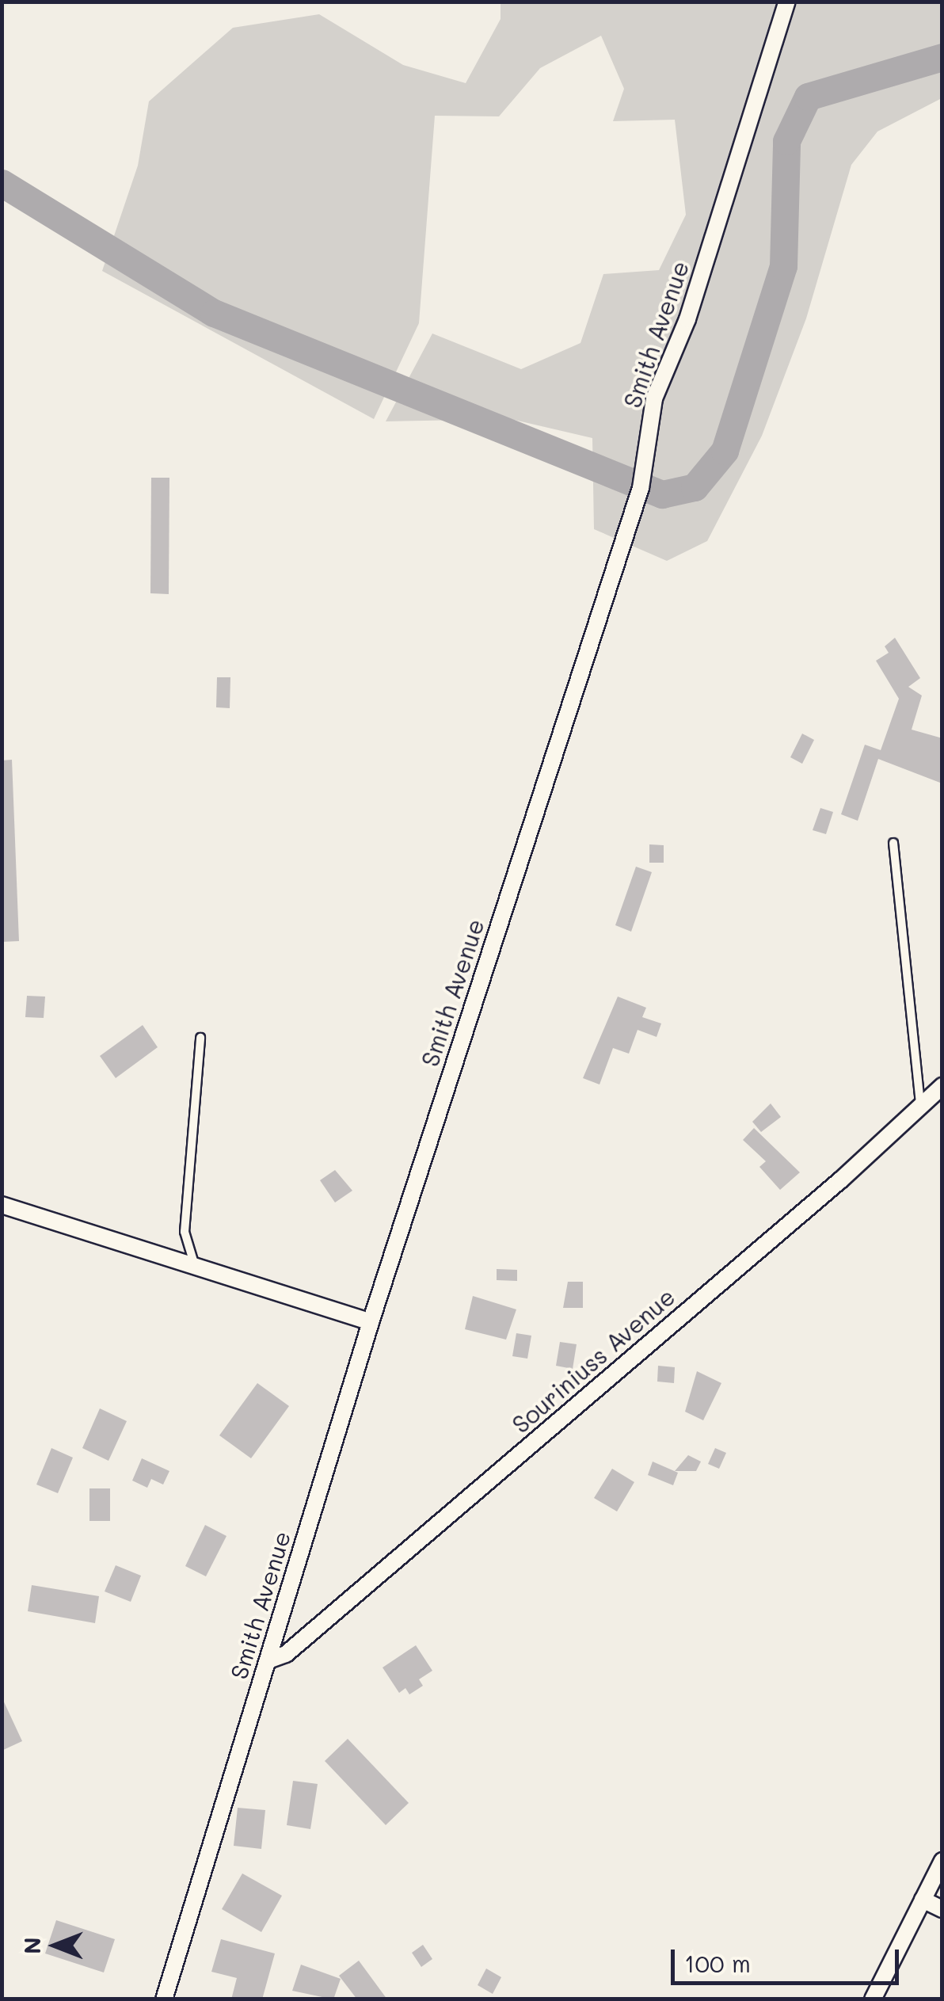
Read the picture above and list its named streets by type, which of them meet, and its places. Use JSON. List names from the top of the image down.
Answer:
{
  "streets": {
    "street": ["Smith Avenue", "Souriniuss Avenue"]
  },
  "crossings": [
    ["Smith Avenue", "Souriniuss Avenue"]
  ],
  "scale_bar": "100 m",
  "north": "left"
}
